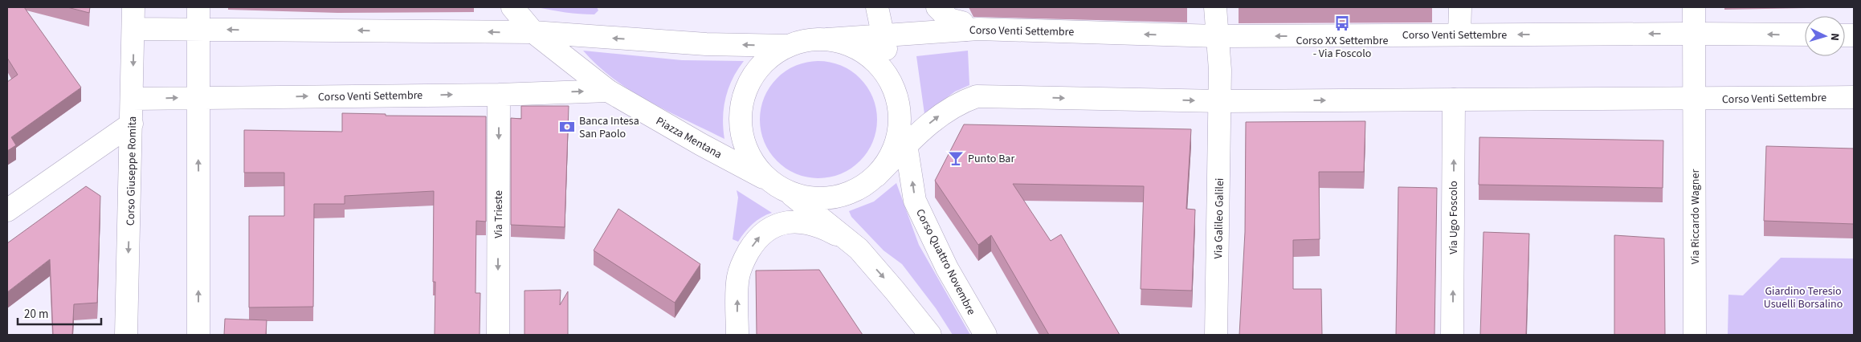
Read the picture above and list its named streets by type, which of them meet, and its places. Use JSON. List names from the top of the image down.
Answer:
{
  "streets": {
    "street": [
      "Corso Venti Settembre",
      "Piazza Mentana",
      "Corso Giuseppe Romita",
      "Via Trieste",
      "Via Riccardo Wagner",
      "Via Ugo Foscolo",
      "Via Galileo Galilei",
      "Corso Quattro Novembre"
    ]
  },
  "crossings": [
    ["Corso Venti Settembre", "Piazza Mentana"],
    ["Corso Venti Settembre", "Corso Giuseppe Romita"],
    ["Corso Venti Settembre", "Via Trieste"],
    ["Corso Venti Settembre", "Via Riccardo Wagner"],
    ["Corso Venti Settembre", "Via Ugo Foscolo"],
    ["Corso Venti Settembre", "Via Galileo Galilei"],
    ["Corso Venti Settembre", "Corso Quattro Novembre"]
  ],
  "one_way": ["Via Trieste", "Via Ugo Foscolo"],
  "parks": ["Giardino Teresio Usuelli Borsalino"],
  "places": {
    "bus stop": ["Corso XX Settembre - Via Foscolo"],
    "bank": ["Banca Intesa San Paolo"],
    "bar": ["Punto Bar"]
  },
  "scale_bar": "20 m",
  "north": "right"
}
